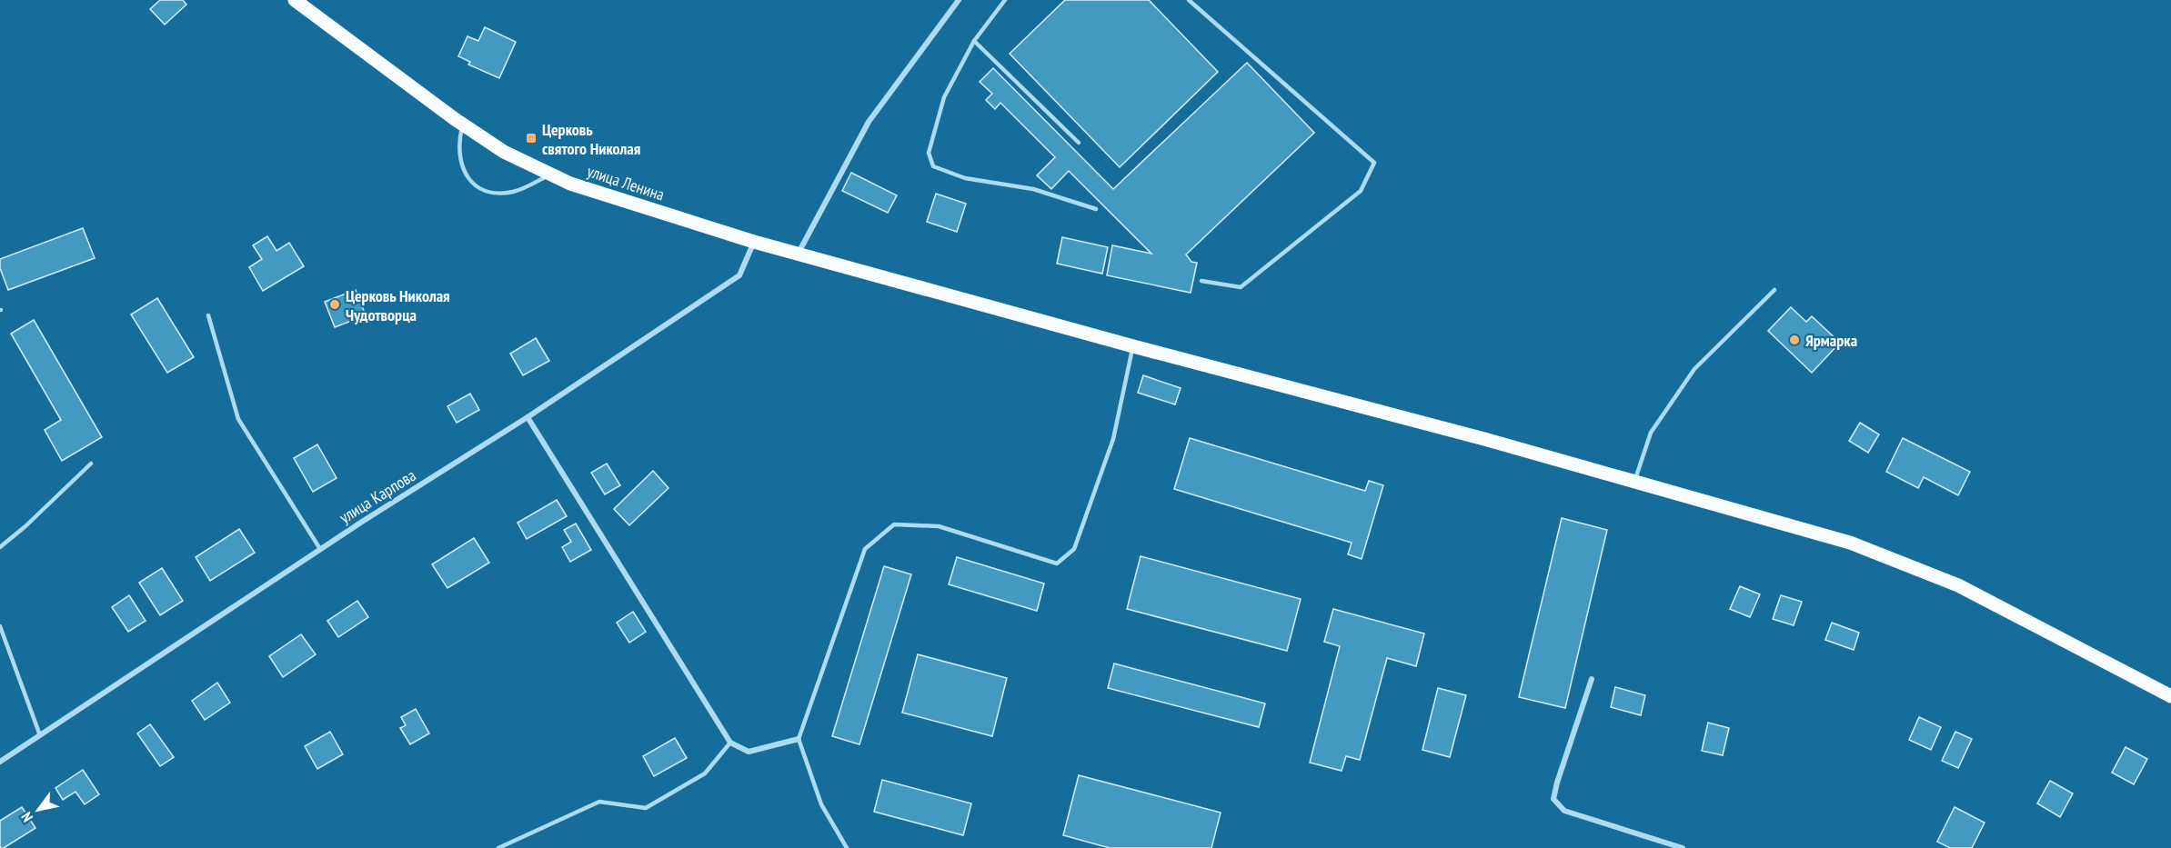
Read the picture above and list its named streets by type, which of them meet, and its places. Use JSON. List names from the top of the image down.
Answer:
{
  "streets": {
    "main road": ["улица Ленина"],
    "street": ["улица Карпова"]
  },
  "crossings": [
    ["улица Ленина", "улица Карпова"]
  ],
  "places": {
    "transit": ["Церковь святого Николая"],
    "other": ["Церковь Николая Чудотворца", "Ярмарка"]
  },
  "north": "bottom left"
}
